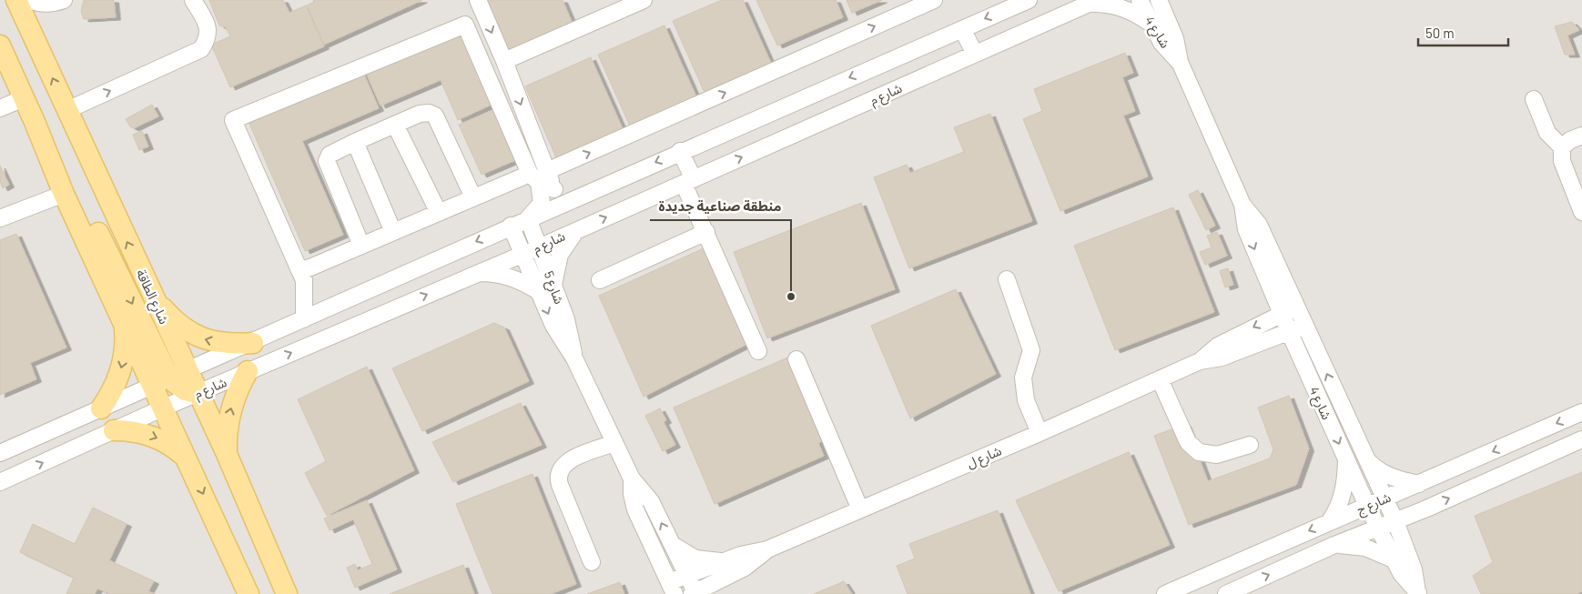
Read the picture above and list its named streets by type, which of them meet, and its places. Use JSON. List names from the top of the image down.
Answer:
{
  "streets": {
    "main road": ["شارع الطاقة"],
    "street": [
      "شارع 4",
      "شارع م",
      "شارع 5",
      "شارع ل",
      "شارع ج"
    ]
  },
  "crossings": [
    ["شارع 4", "شارع ل"],
    ["شارع 4", "شارع ج"],
    ["شارع م", "شارع 5"],
    ["شارع م", "شارع الطاقة"],
    ["شارع 5", "شارع ل"]
  ],
  "places": ["منطقة صناعية جديدة"],
  "scale_bar": "50 m"
}
